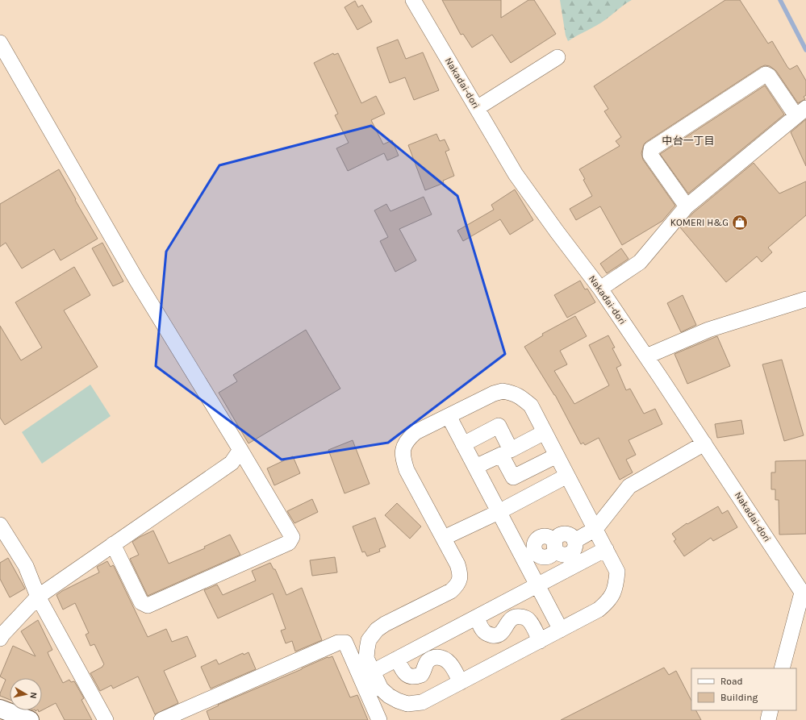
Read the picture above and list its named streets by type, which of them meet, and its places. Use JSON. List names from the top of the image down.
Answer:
{
  "streets": {
    "street": ["Nakadai-dori"]
  },
  "districts": ["中台一丁目"],
  "places": {
    "shop": ["KOMERI H&G"]
  },
  "legend": ["Road", "Building"],
  "north": "right"
}
